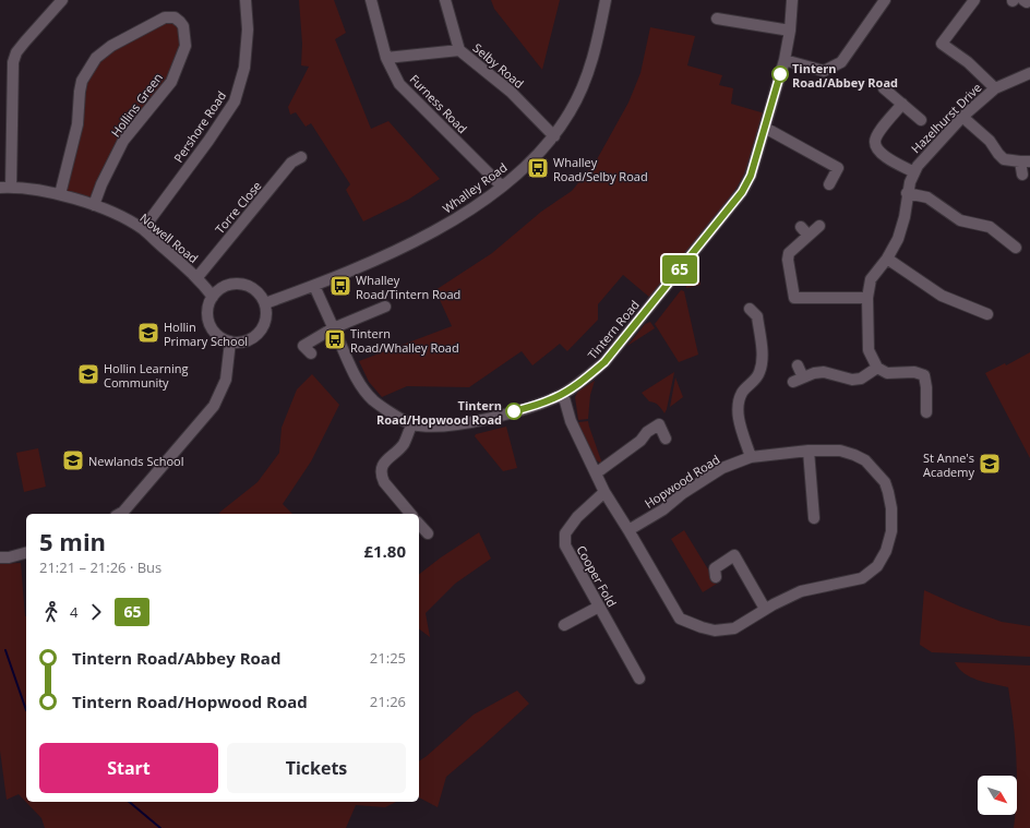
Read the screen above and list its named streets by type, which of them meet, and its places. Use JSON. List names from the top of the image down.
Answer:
{
  "streets": {
    "street": [
      "Selby Road",
      "Furness Road",
      "Hollins Green",
      "Hazelhurst Drive",
      "Pershore Road",
      "Whalley Road",
      "Torre Close",
      "Nowell Road",
      "Tintern Road",
      "Hopwood Road",
      "Cooper Fold"
    ]
  },
  "crossings": [
    ["Selby Road", "Furness Road"],
    ["Selby Road", "Whalley Road"],
    ["Furness Road", "Whalley Road"],
    ["Hollins Green", "Nowell Road"],
    ["Pershore Road", "Nowell Road"],
    ["Whalley Road", "Nowell Road"],
    ["Whalley Road", "Tintern Road"],
    ["Torre Close", "Nowell Road"],
    ["Tintern Road", "Hopwood Road"],
    ["Hopwood Road", "Cooper Fold"]
  ],
  "places": {
    "other": ["Tintern Road/Abbey Road", "Tintern Road/Hopwood Road"],
    "bus stop": ["Whalley Road/Selby Road", "Whalley Road/Tintern Road", "Tintern Road/Whalley Road"],
    "school or university": [
      "Hollin Primary School",
      "Hollin Learning Community",
      "Newlands School",
      "St Anne's Academy"
    ]
  },
  "lines": ["bus line 65"],
  "north": "bottom right",
  "page": {
    "on_map": "65",
    "heading": ["5 min", "21:21 – 21:26 · Bus", "£1.80"],
    "legs": ["4", "65"],
    "list": [
      {
        "name": "Tintern Road/Abbey Road",
        "value": "21:25"
      },
      {
        "name": "Tintern Road/Hopwood Road",
        "value": "21:26"
      }
    ],
    "buttons": ["Start", "Tickets"]
  }
}
